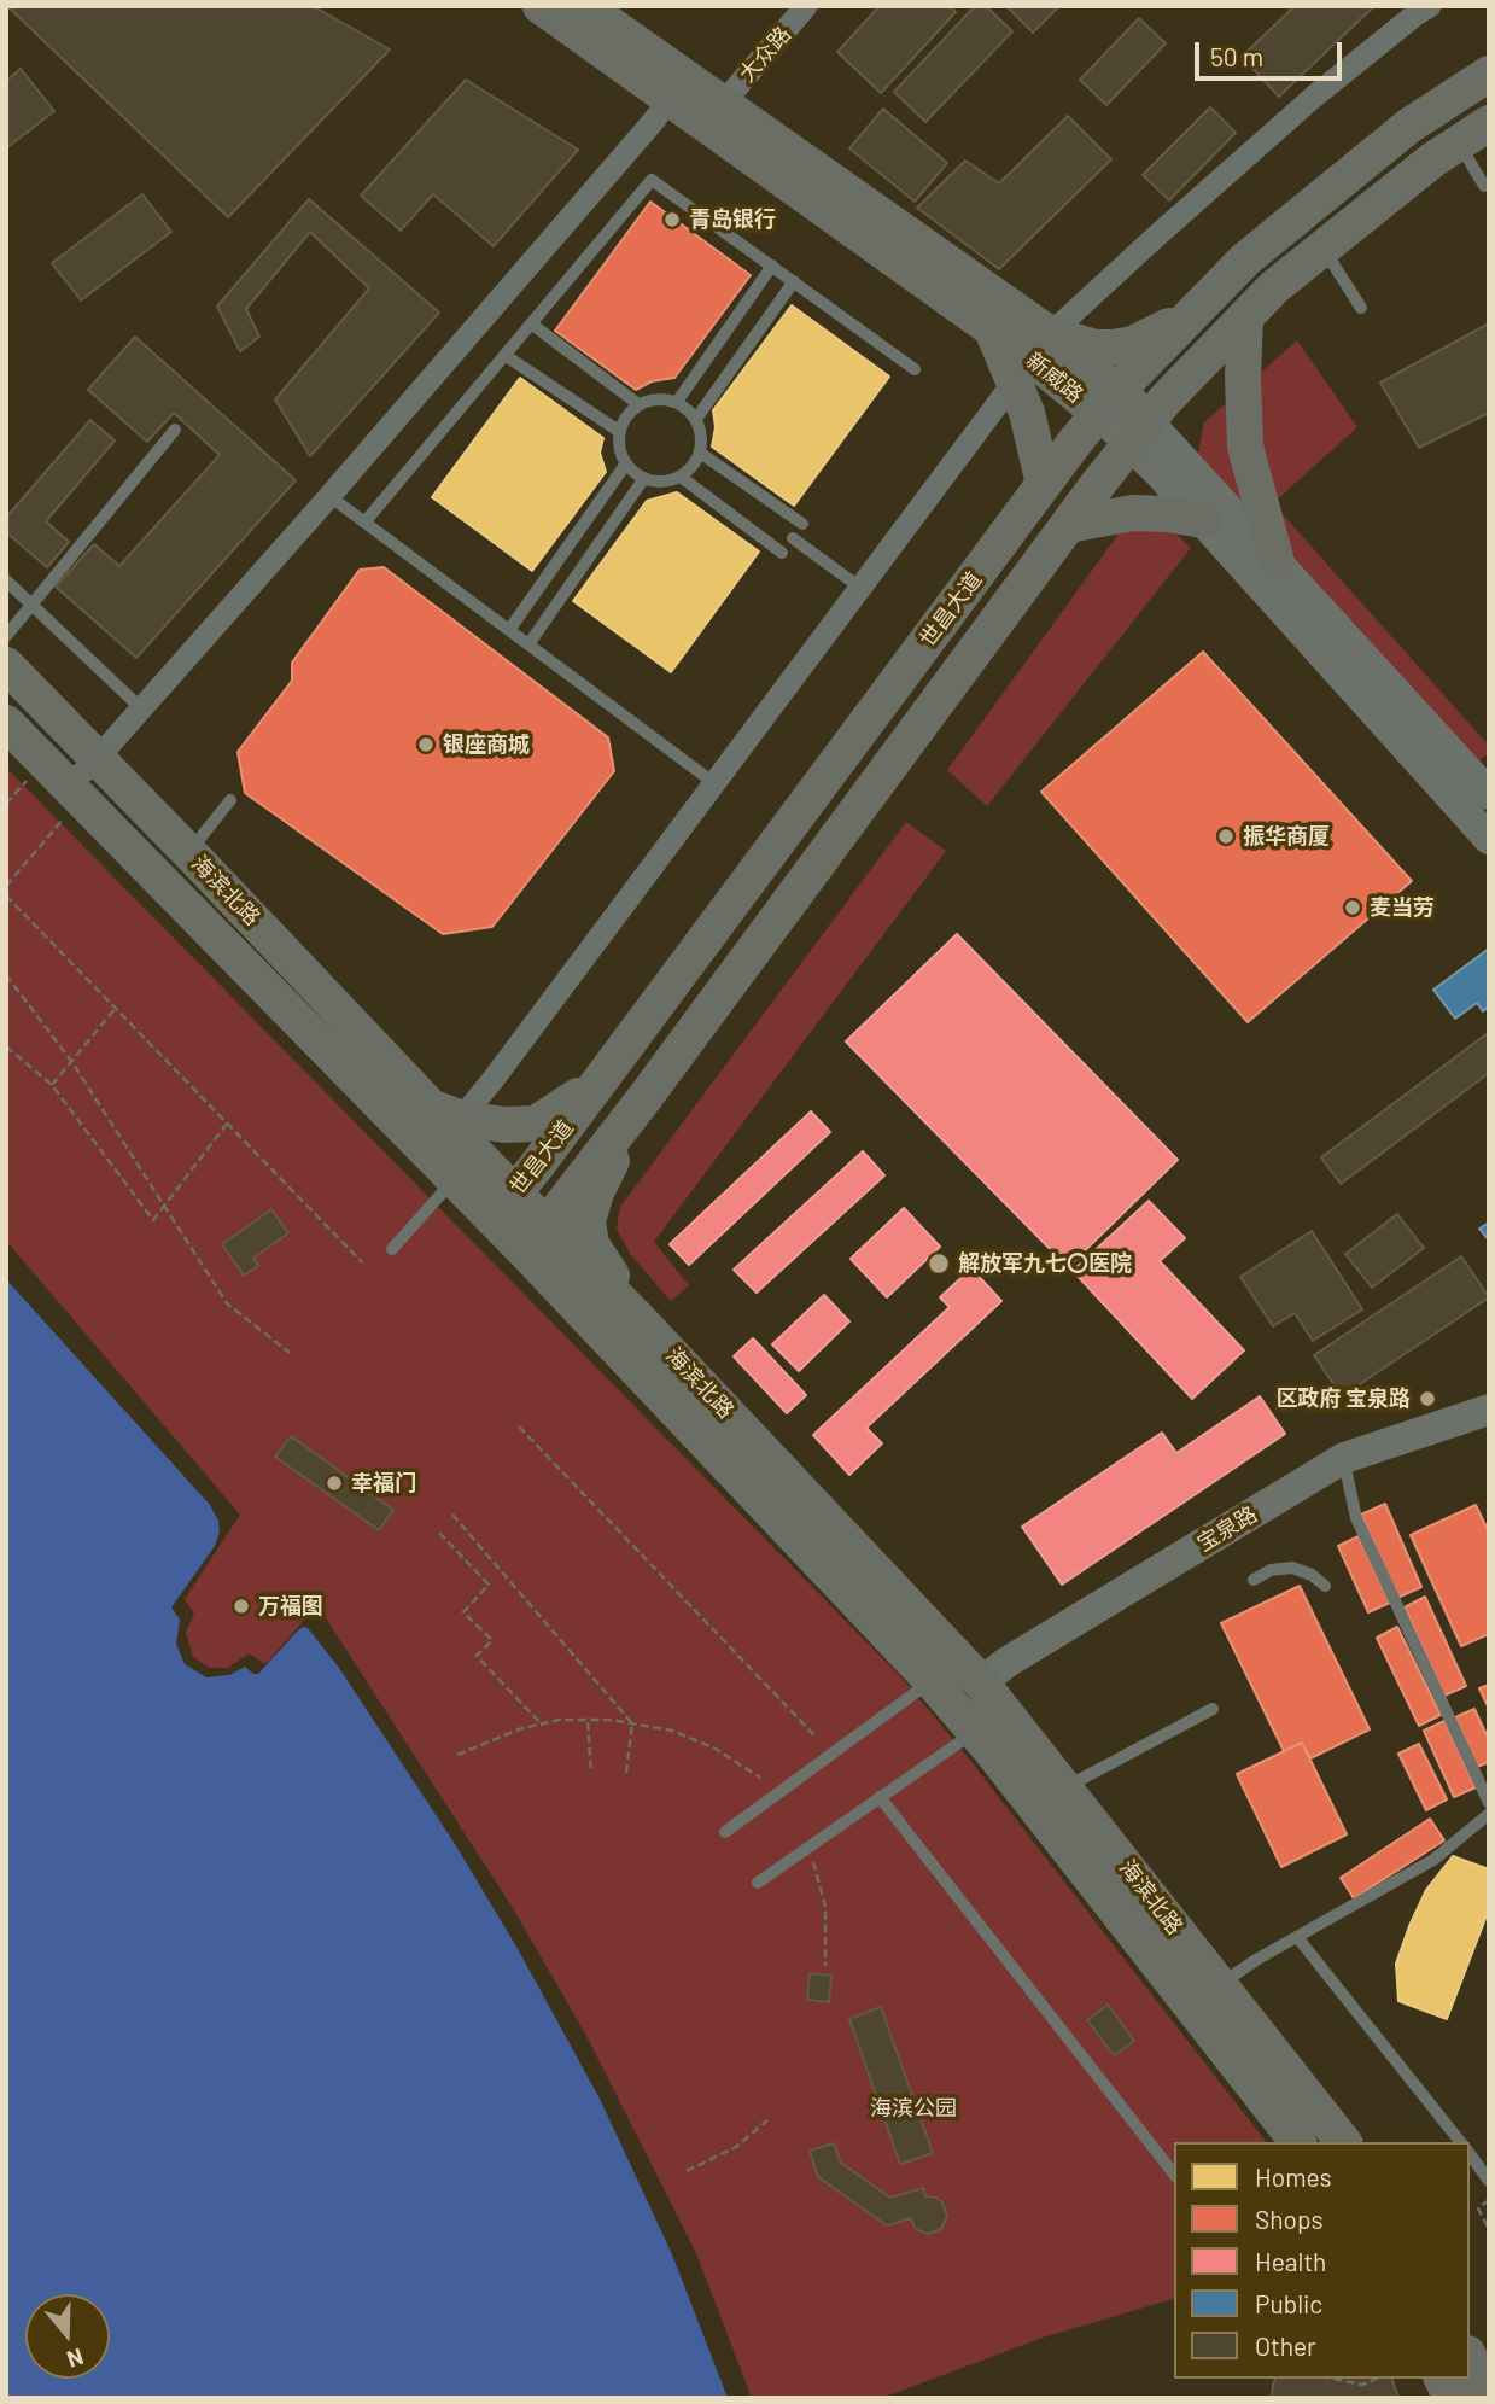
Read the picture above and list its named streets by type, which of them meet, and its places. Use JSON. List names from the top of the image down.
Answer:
{
  "streets": {
    "main road": [
      "新威路",
      "世昌大道",
      "海滨北路",
      "宝泉路"
    ],
    "street": ["大众路"]
  },
  "crossings": [
    ["大众路", "新威路"],
    ["新威路", "世昌大道"],
    ["世昌大道", "海滨北路"],
    ["海滨北路", "宝泉路"]
  ],
  "parks": ["海滨公园"],
  "places": [
    "青岛银行",
    "银座商城",
    "振华商厦",
    "麦当劳",
    "解放军九七〇医院",
    "区政府 宝泉路",
    "幸福门",
    "万福图"
  ],
  "legend": [
    "Homes",
    "Shops",
    "Health",
    "Public",
    "Other"
  ],
  "scale_bar": "50 m",
  "north": "bottom"
}
